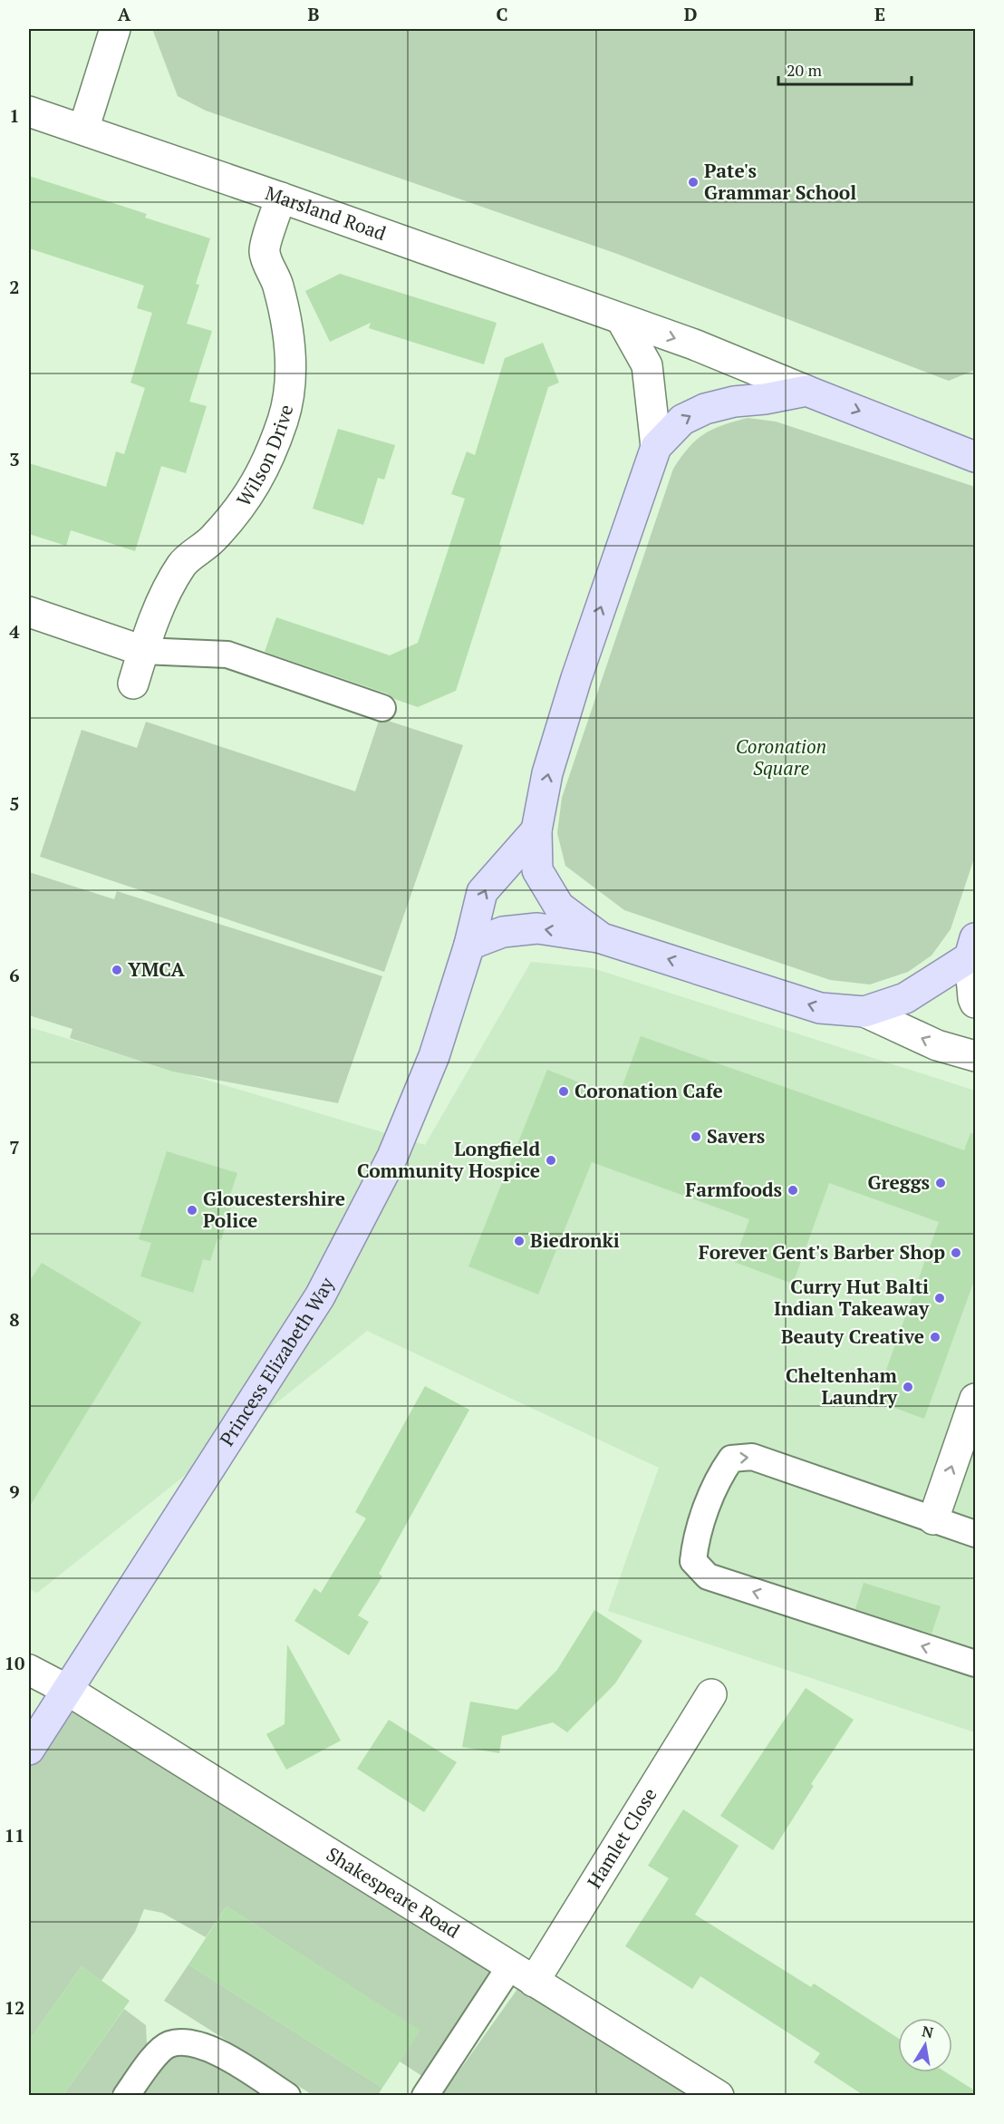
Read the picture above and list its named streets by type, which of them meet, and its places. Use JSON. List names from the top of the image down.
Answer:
{
  "streets": {
    "main road": ["Princess Elizabeth Way"],
    "street": [
      "Marsland Road",
      "Wilson Drive",
      "Hamlet Close",
      "Shakespeare Road"
    ]
  },
  "crossings": [
    ["Marsland Road", "Wilson Drive"],
    ["Princess Elizabeth Way", "Shakespeare Road"],
    ["Hamlet Close", "Shakespeare Road"]
  ],
  "parks": ["Coronation Square"],
  "places": [
    "Pate's Grammar School",
    "YMCA",
    "Coronation Cafe",
    "Savers",
    "Longfield Community Hospice",
    "Greggs",
    "Farmfoods",
    "Gloucestershire Police",
    "Biedronki",
    "Forever Gent's Barber Shop",
    "Curry Hut Balti Indian Takeaway",
    "Beauty Creative",
    "Cheltenham Laundry"
  ],
  "scale_bar": "20 m",
  "north": "top",
  "grid": {
    "columns": [
      "A",
      "B",
      "C",
      "D",
      "E"
    ],
    "rows": [
      "1",
      "2",
      "3",
      "4",
      "5",
      "6",
      "7",
      "8",
      "9",
      "10",
      "11",
      "12"
    ]
  }
}
